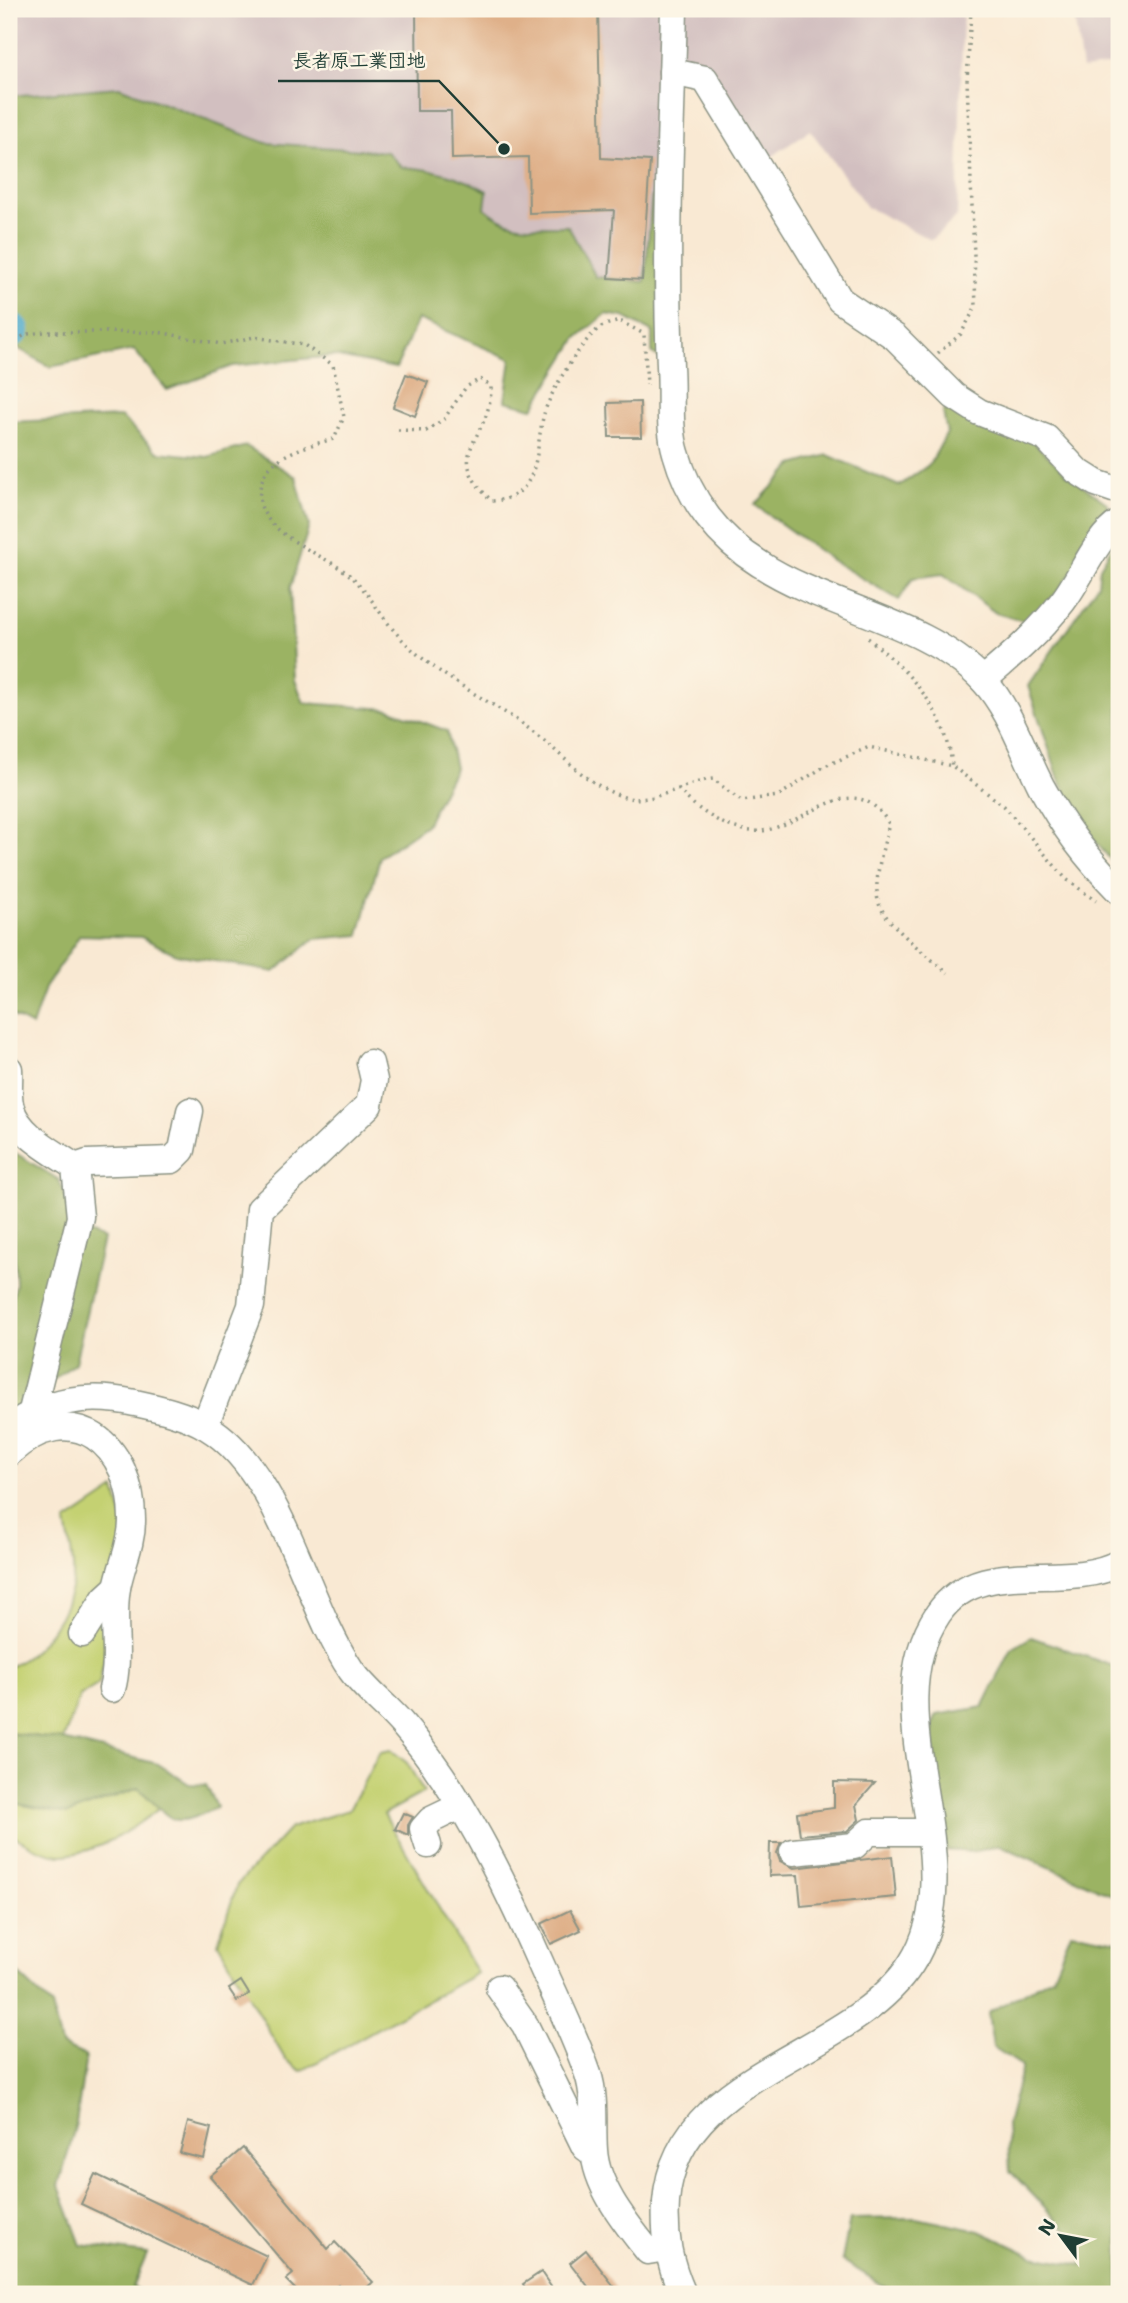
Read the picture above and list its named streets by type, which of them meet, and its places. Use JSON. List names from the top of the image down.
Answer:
{
  "places": ["長者原工業団地"],
  "north": "top left"
}
